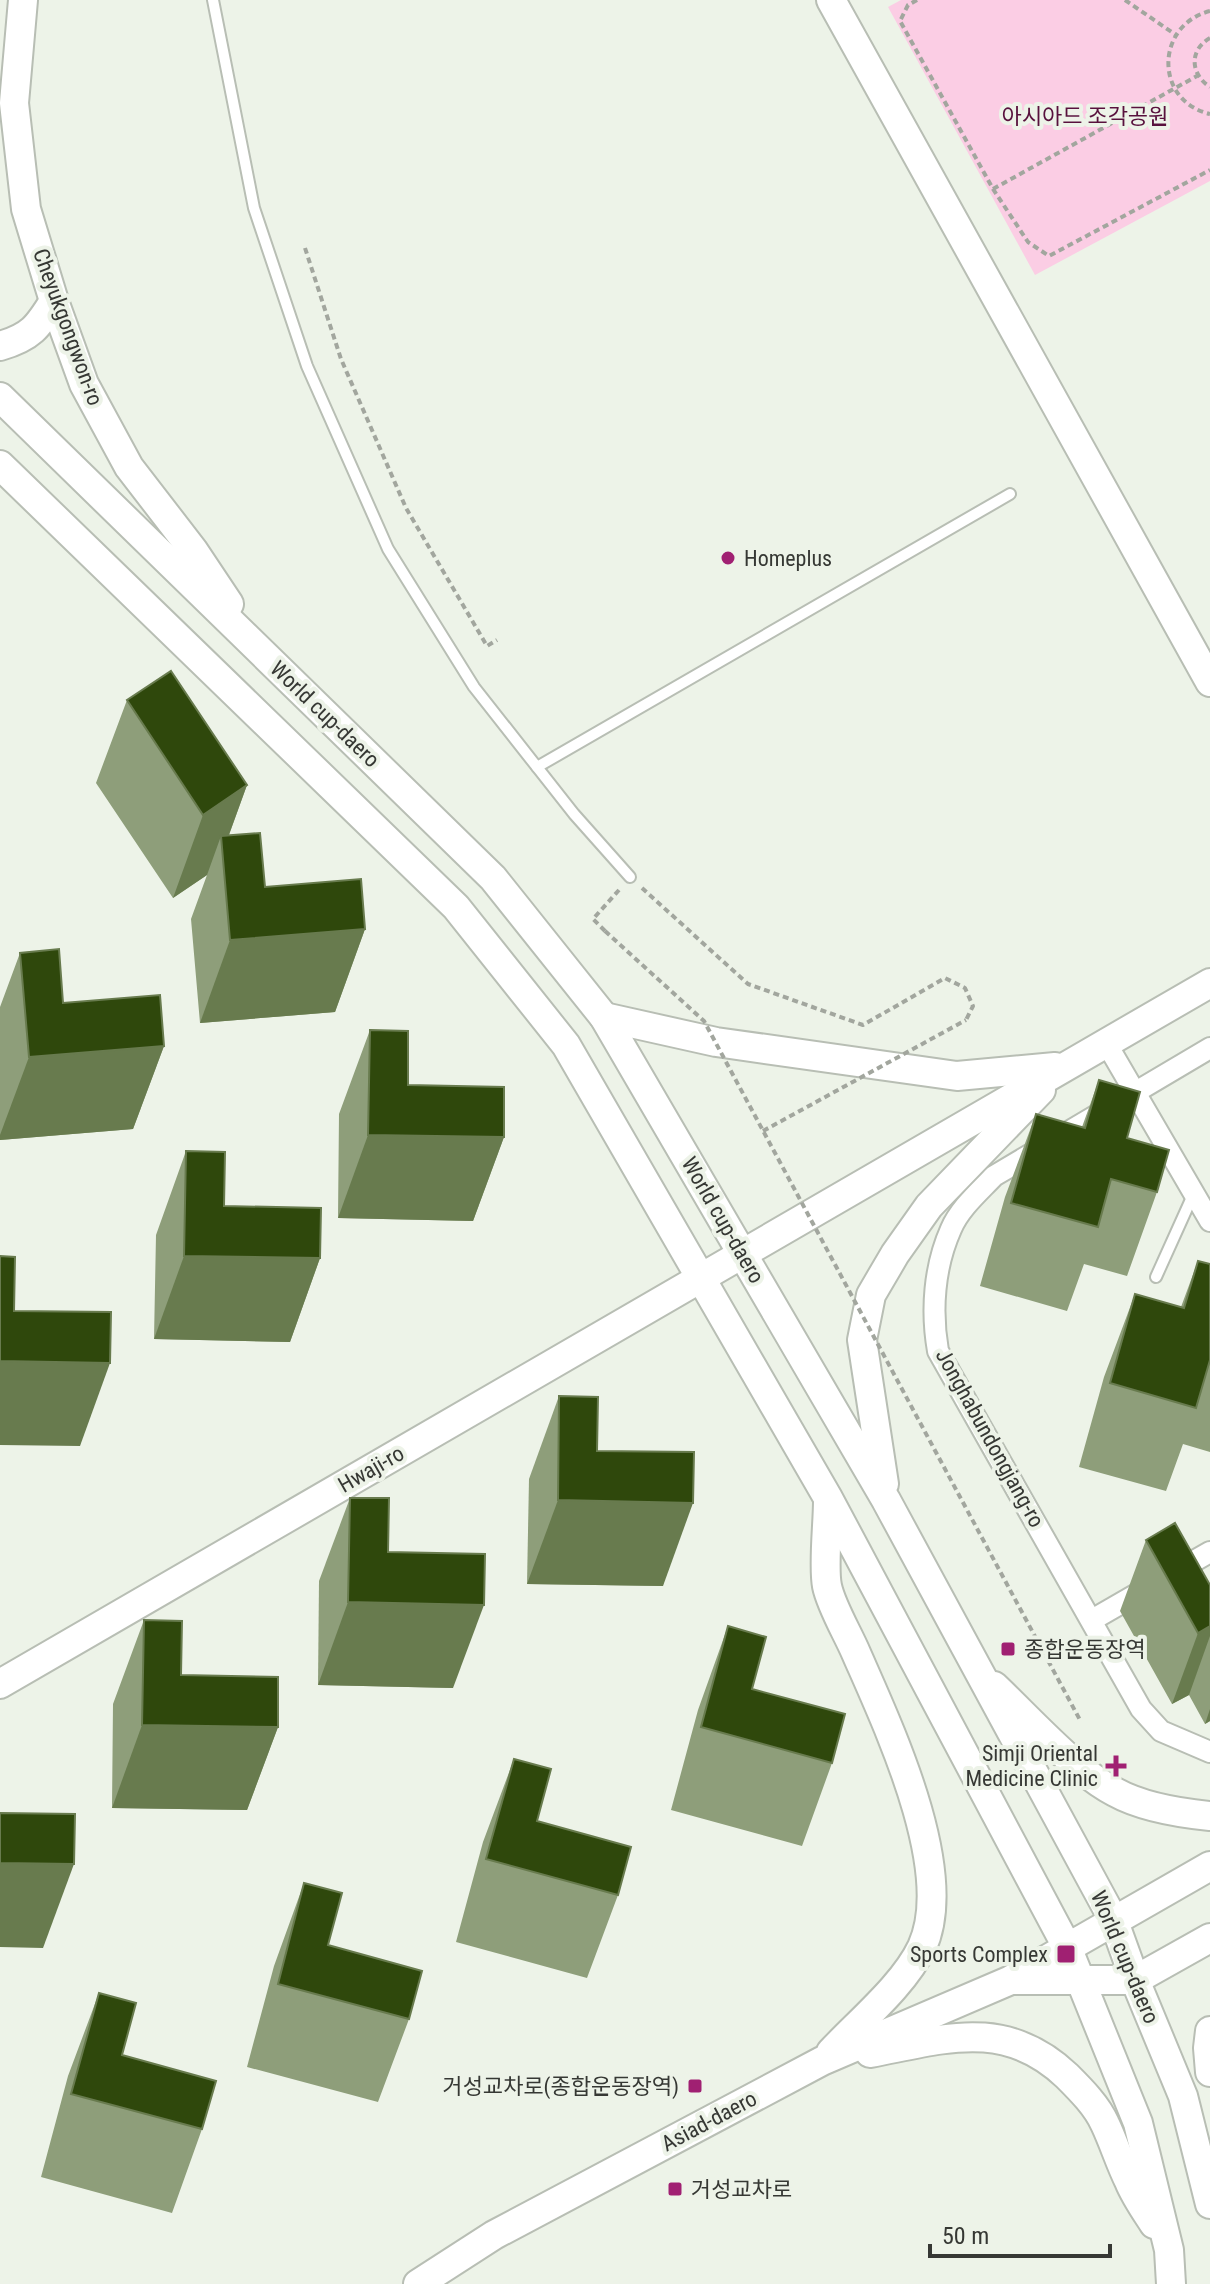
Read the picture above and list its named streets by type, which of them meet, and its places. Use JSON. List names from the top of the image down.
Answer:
{
  "streets": {
    "main road": [
      "Cheyukgongwon-ro",
      "World cup-daero",
      "Hwaji-ro",
      "Asiad-daero"
    ],
    "street": ["Jonghabundongjang-ro"]
  },
  "crossings": [
    ["Cheyukgongwon-ro", "World cup-daero"],
    ["World cup-daero", "Hwaji-ro"],
    ["World cup-daero", "Asiad-daero"]
  ],
  "parks": ["아시아드 조각공원"],
  "places": {
    "other": ["Homeplus"],
    "transit": [
      "종합운동장역",
      "Sports Complex",
      "거성교차로(종합운동장역)",
      "거성교차로"
    ],
    "health": ["Simji Oriental Medicine Clinic"]
  },
  "scale_bar": "50 m"
}
